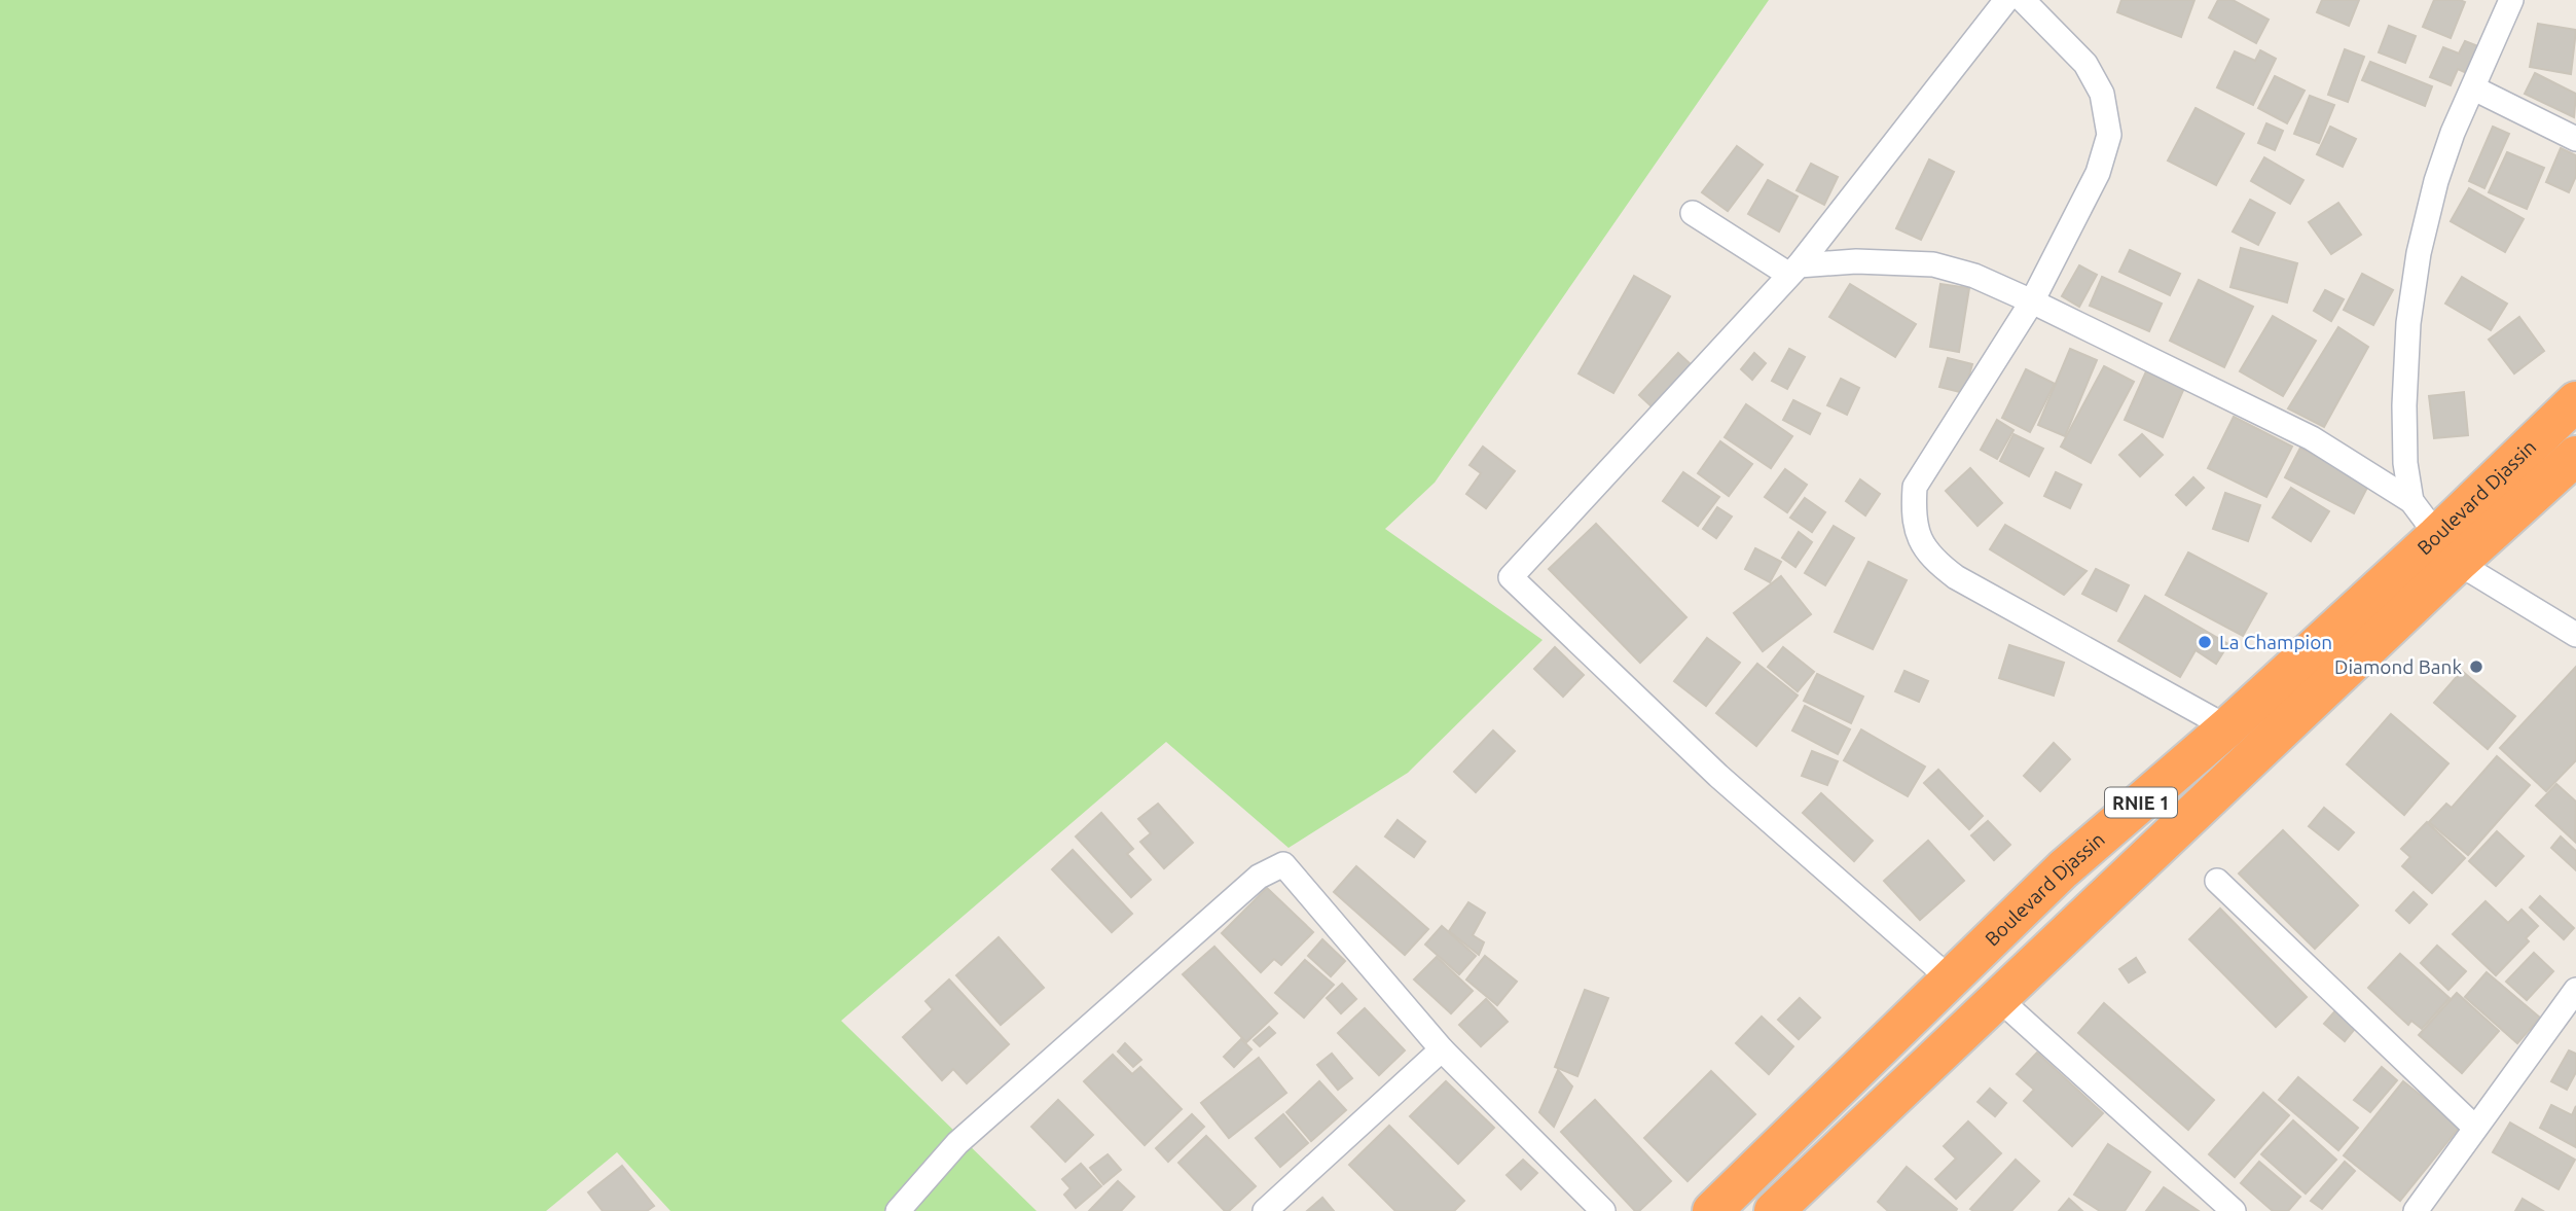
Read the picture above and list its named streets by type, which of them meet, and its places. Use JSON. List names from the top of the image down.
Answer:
{
  "streets": {
    "highway": ["Boulevard Djassin", "RNIE 1"]
  },
  "places": ["La Champion", "Diamond Bank"]
}
